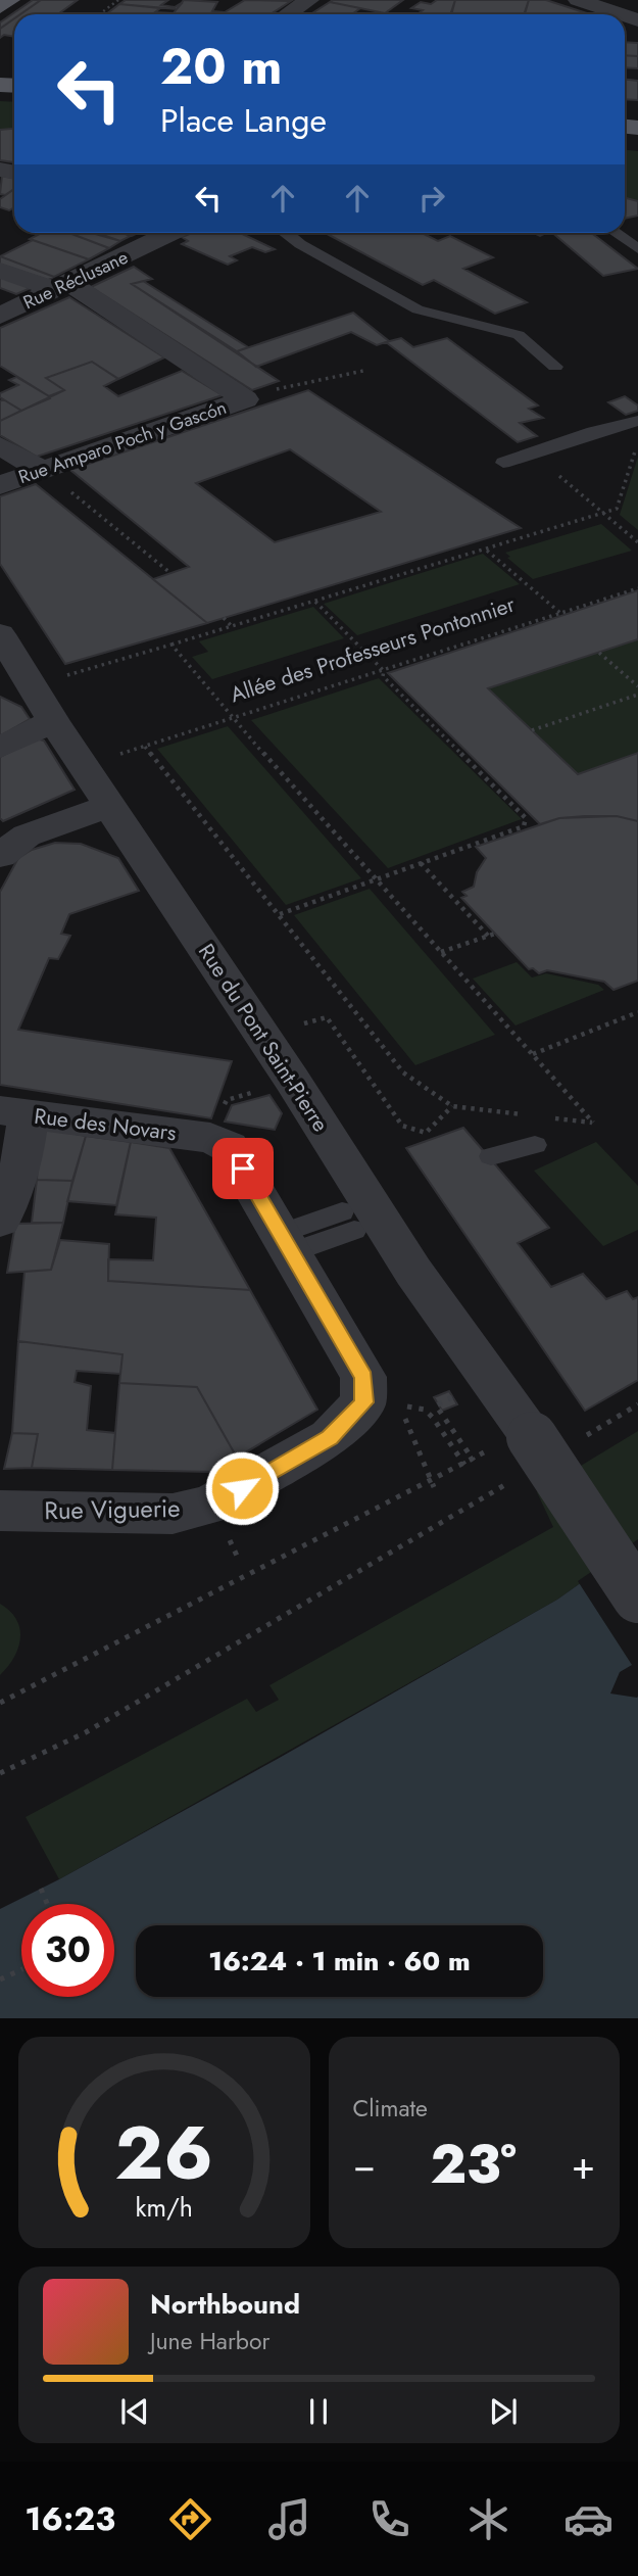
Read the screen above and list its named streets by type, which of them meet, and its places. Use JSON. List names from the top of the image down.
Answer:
{
  "streets": {
    "street": [
      "Rue Réclusane",
      "Rue Amparo Poch y Gascón",
      "Rue du Pont Saint-Pierre",
      "Rue des Novars",
      "Rue Viguerie"
    ],
    "path": ["Allée des Professeurs Pontonnier"]
  },
  "page": {
    "turn": ["20 m", "Place Lange"],
    "limit": "30",
    "trip": "16:24 · 1 min · 60 m",
    "tile": "Climate",
    "heat": ["−", "23°", "+"],
    "song": ["Northbound", "June Harbor"],
    "tabs": "16:23",
    "gauge": ["26", "km/h"]
  }
}
